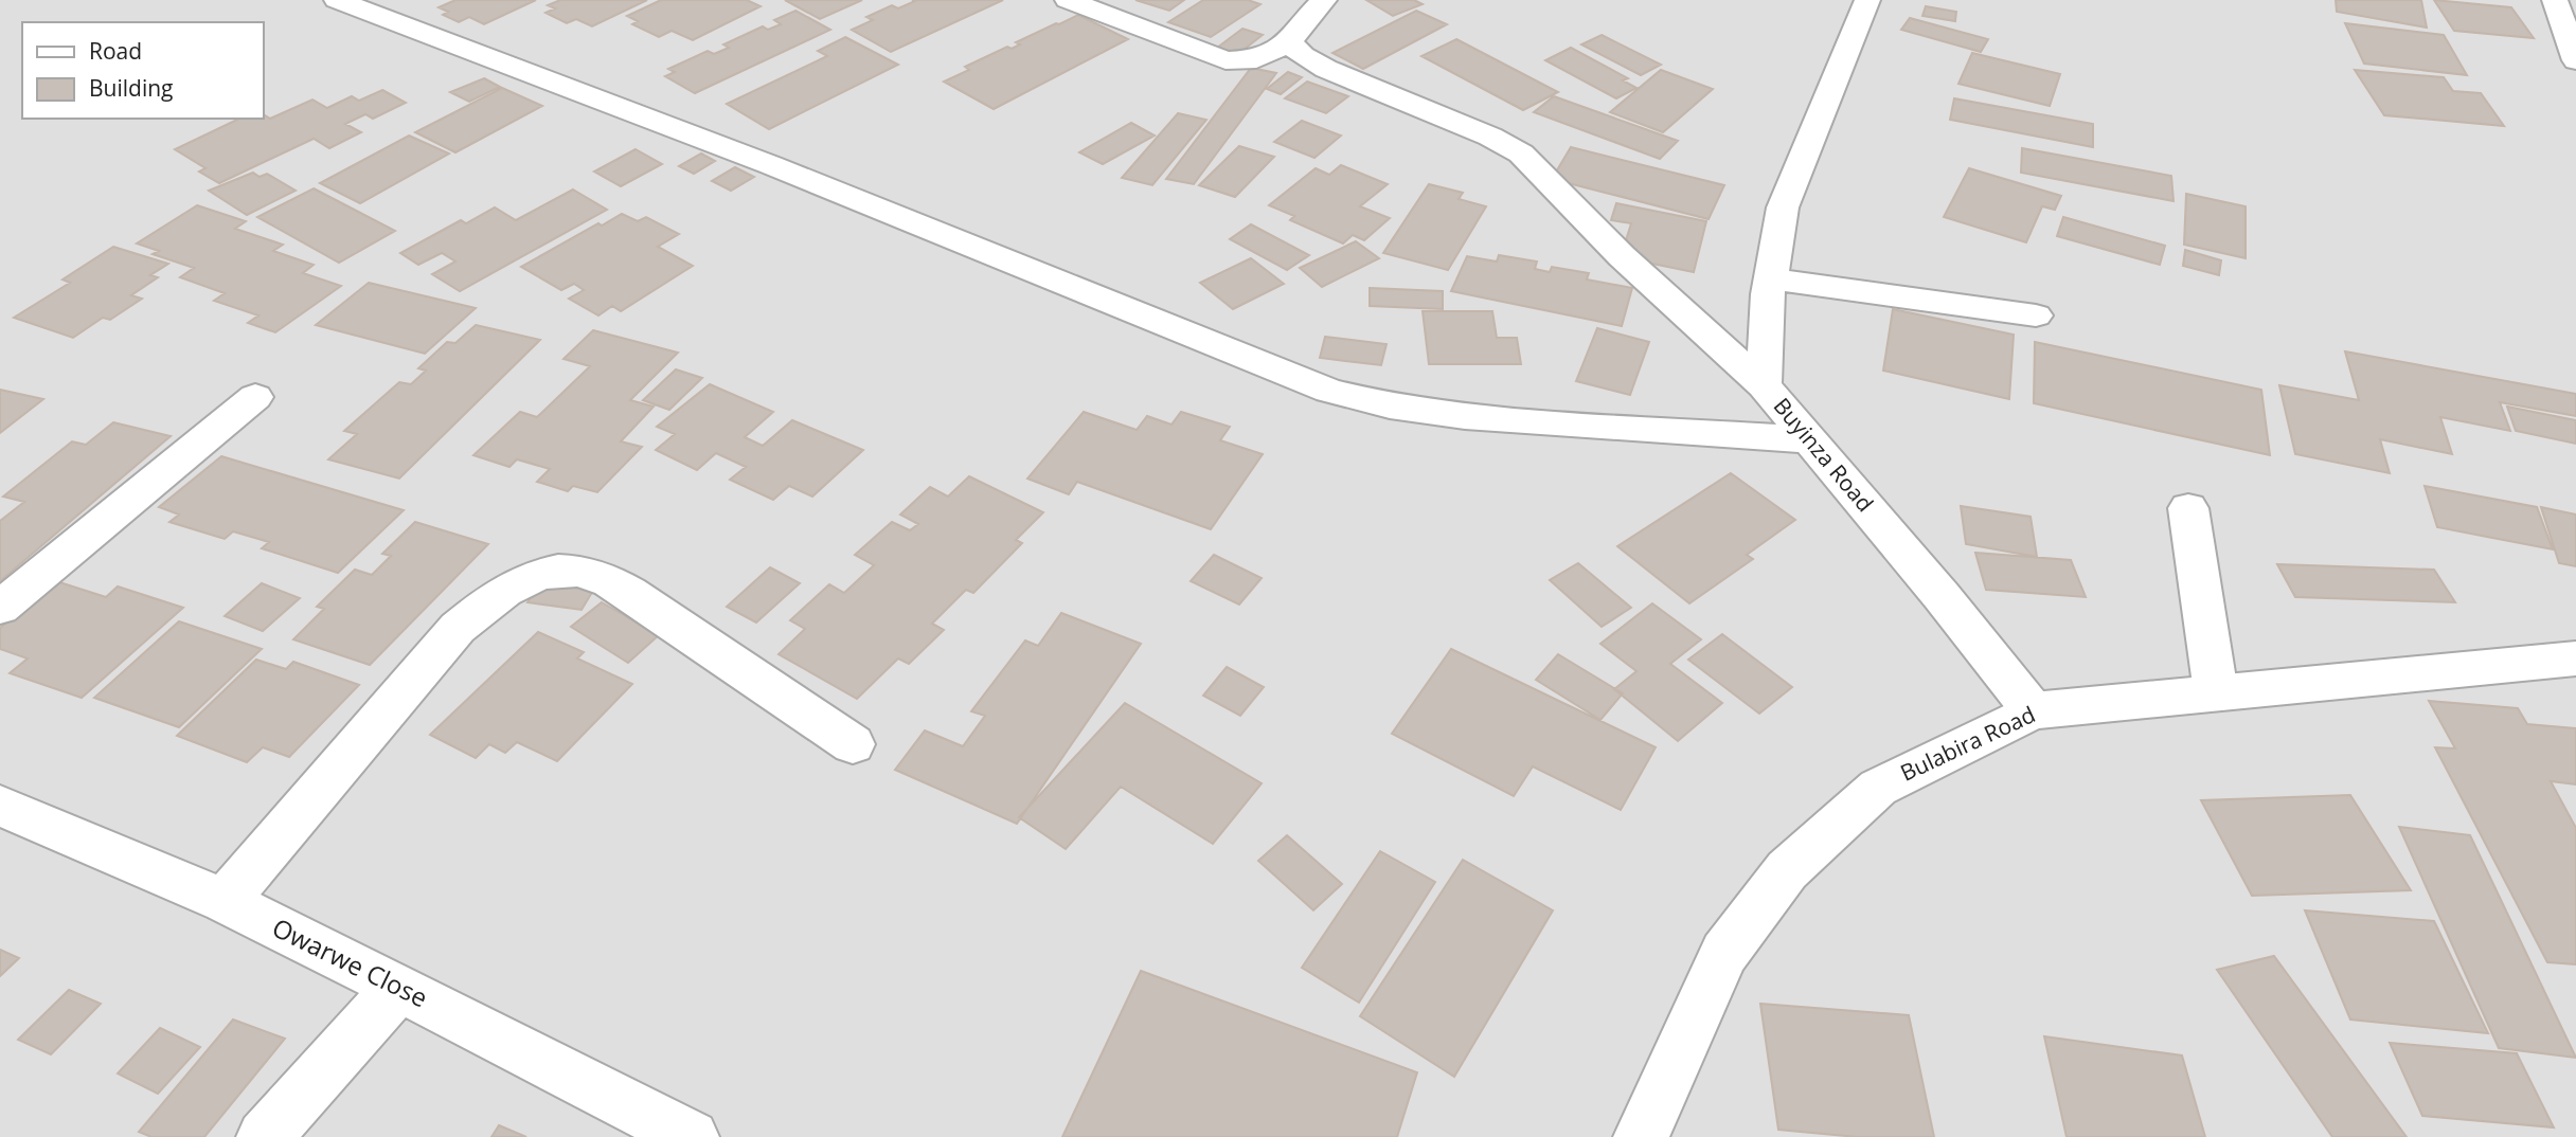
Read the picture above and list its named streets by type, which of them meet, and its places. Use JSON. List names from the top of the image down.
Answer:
{
  "streets": {
    "street": ["Buyinza Road", "Bulabira Road", "Owarwe Close"]
  },
  "crossings": [
    ["Buyinza Road", "Bulabira Road"]
  ],
  "legend": ["Road", "Building"]
}
